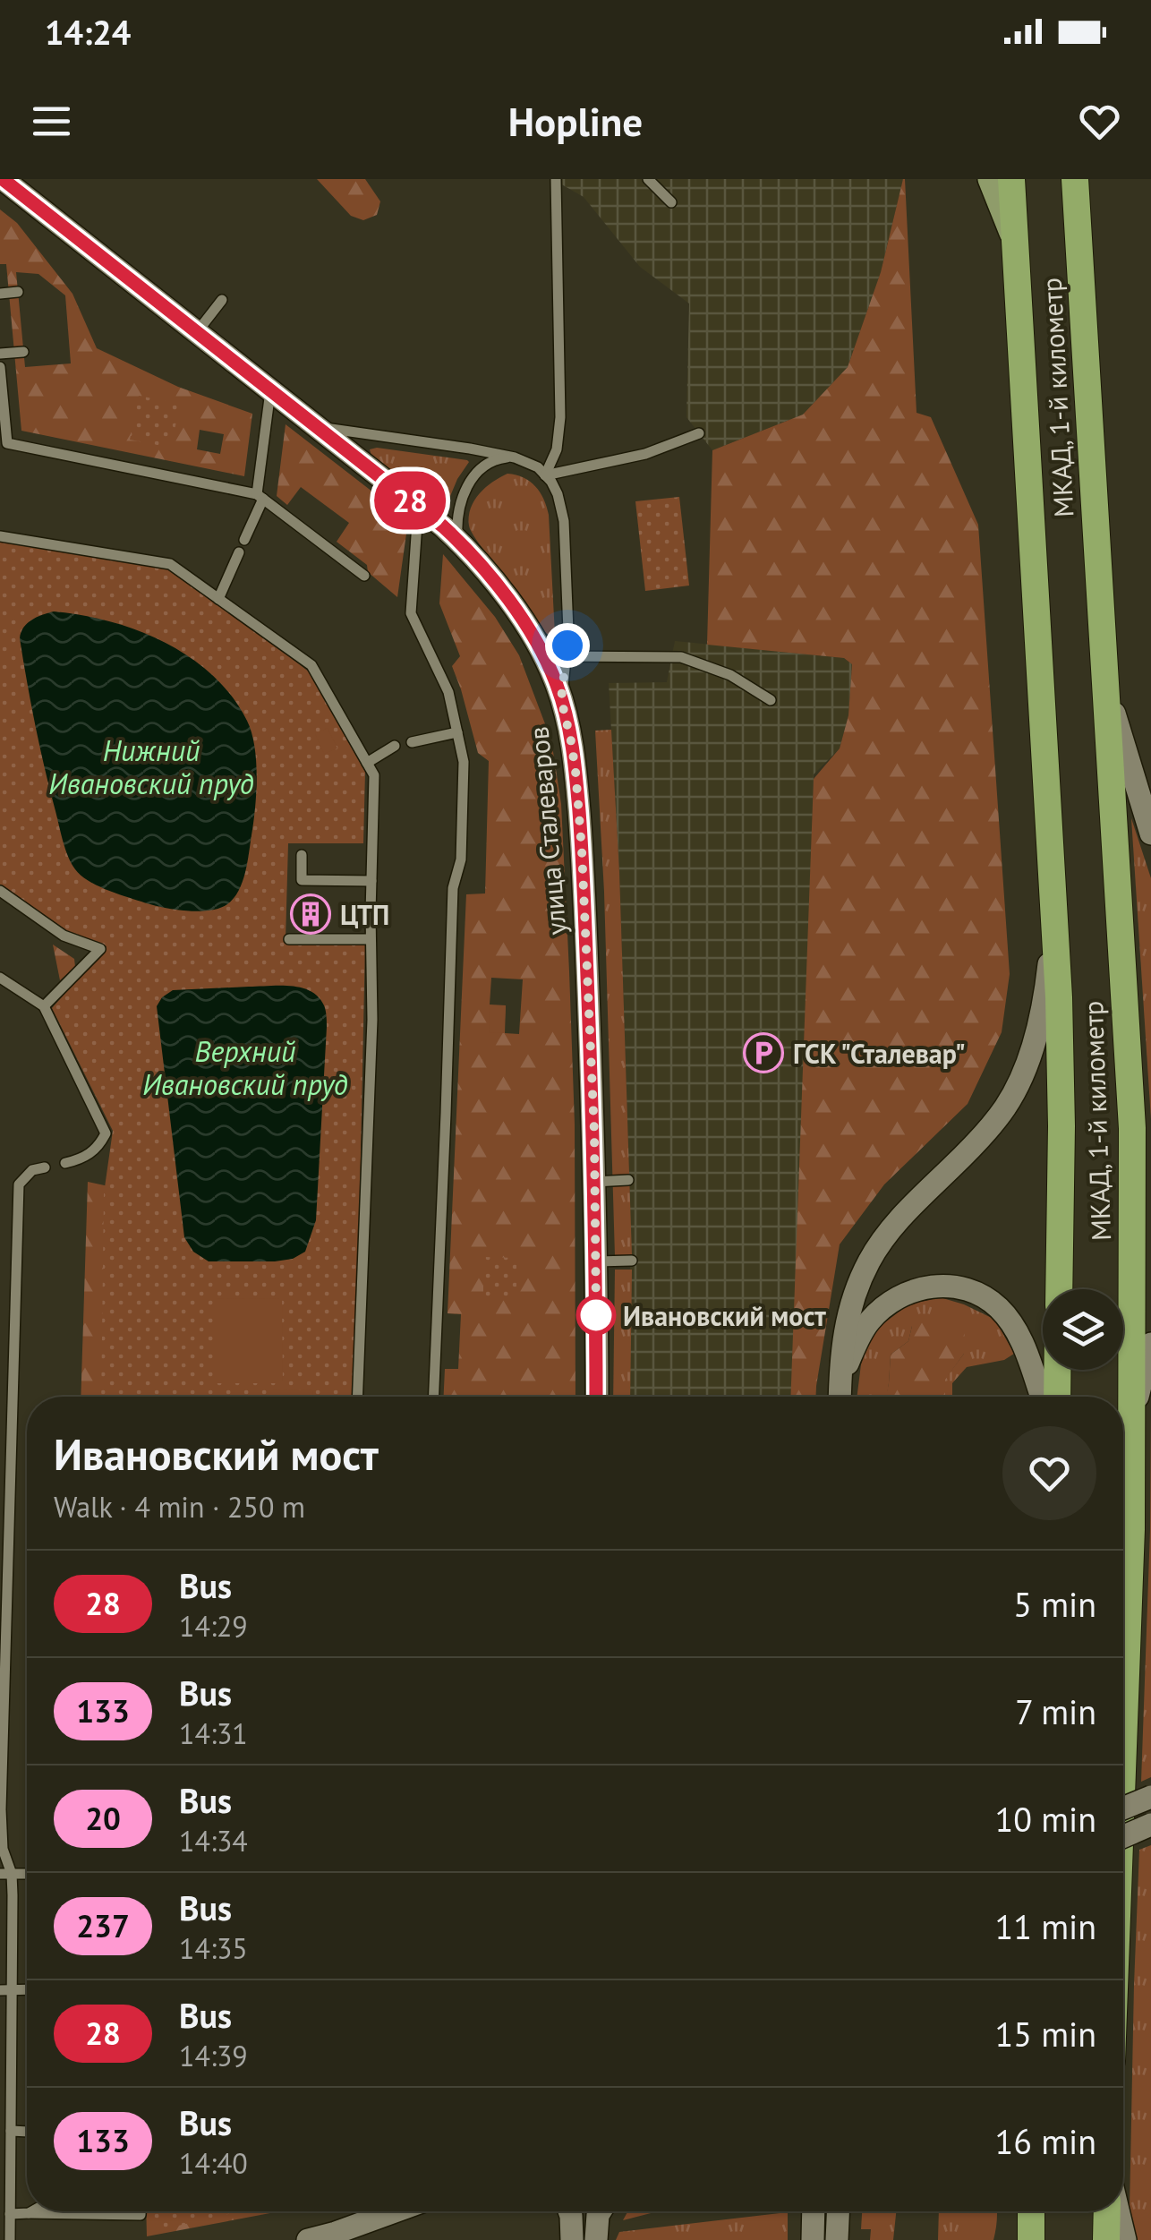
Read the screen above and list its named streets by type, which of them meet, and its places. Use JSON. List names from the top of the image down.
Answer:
{
  "streets": {
    "highway": ["МКАД, 1-й километр"],
    "main road": ["улица Сталеваров"]
  },
  "water": ["Нижний Ивановский пруд", "Верхний Ивановский пруд"],
  "places": {
    "building": ["ЦТП"],
    "parking": ["ГСК \"Сталевар\""],
    "other": ["Ивановский мост"]
  },
  "lines": ["bus line 28"],
  "page": {
    "status": "14:24",
    "header": "Hopline",
    "on_map": "28",
    "heading": ["Ивановский мост", "Walk · 4 min · 250 m"],
    "list": [
      {
        "mark": "28",
        "name": "Bus",
        "note": "14:29",
        "value": "5 min"
      },
      {
        "mark": "133",
        "name": "Bus",
        "note": "14:31",
        "value": "7 min"
      },
      {
        "mark": "20",
        "name": "Bus",
        "note": "14:34",
        "value": "10 min"
      },
      {
        "mark": "237",
        "name": "Bus",
        "note": "14:35",
        "value": "11 min"
      },
      {
        "mark": "28",
        "name": "Bus",
        "note": "14:39",
        "value": "15 min"
      },
      {
        "mark": "133",
        "name": "Bus",
        "note": "14:40",
        "value": "16 min"
      }
    ]
  }
}
